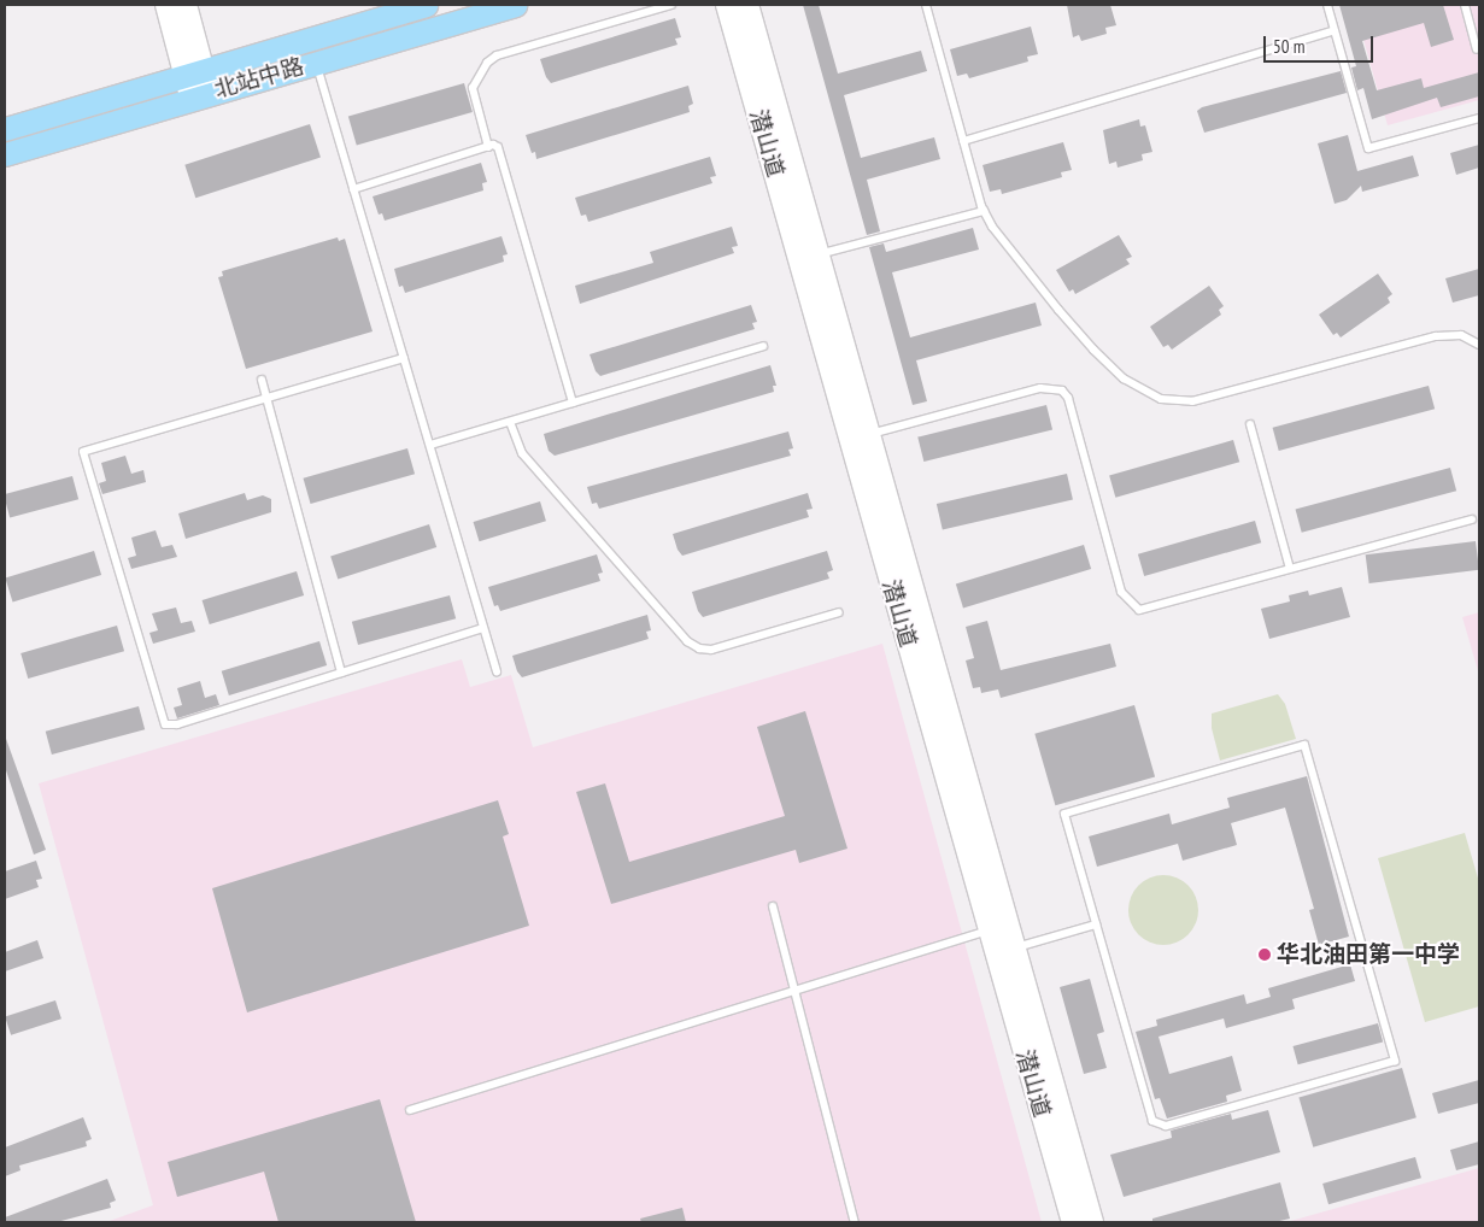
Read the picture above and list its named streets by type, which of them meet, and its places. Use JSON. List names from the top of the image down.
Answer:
{
  "streets": {
    "main road": ["北站中路", "潜山道"]
  },
  "places": ["华北油田第一中学"],
  "scale_bar": "50 m"
}
